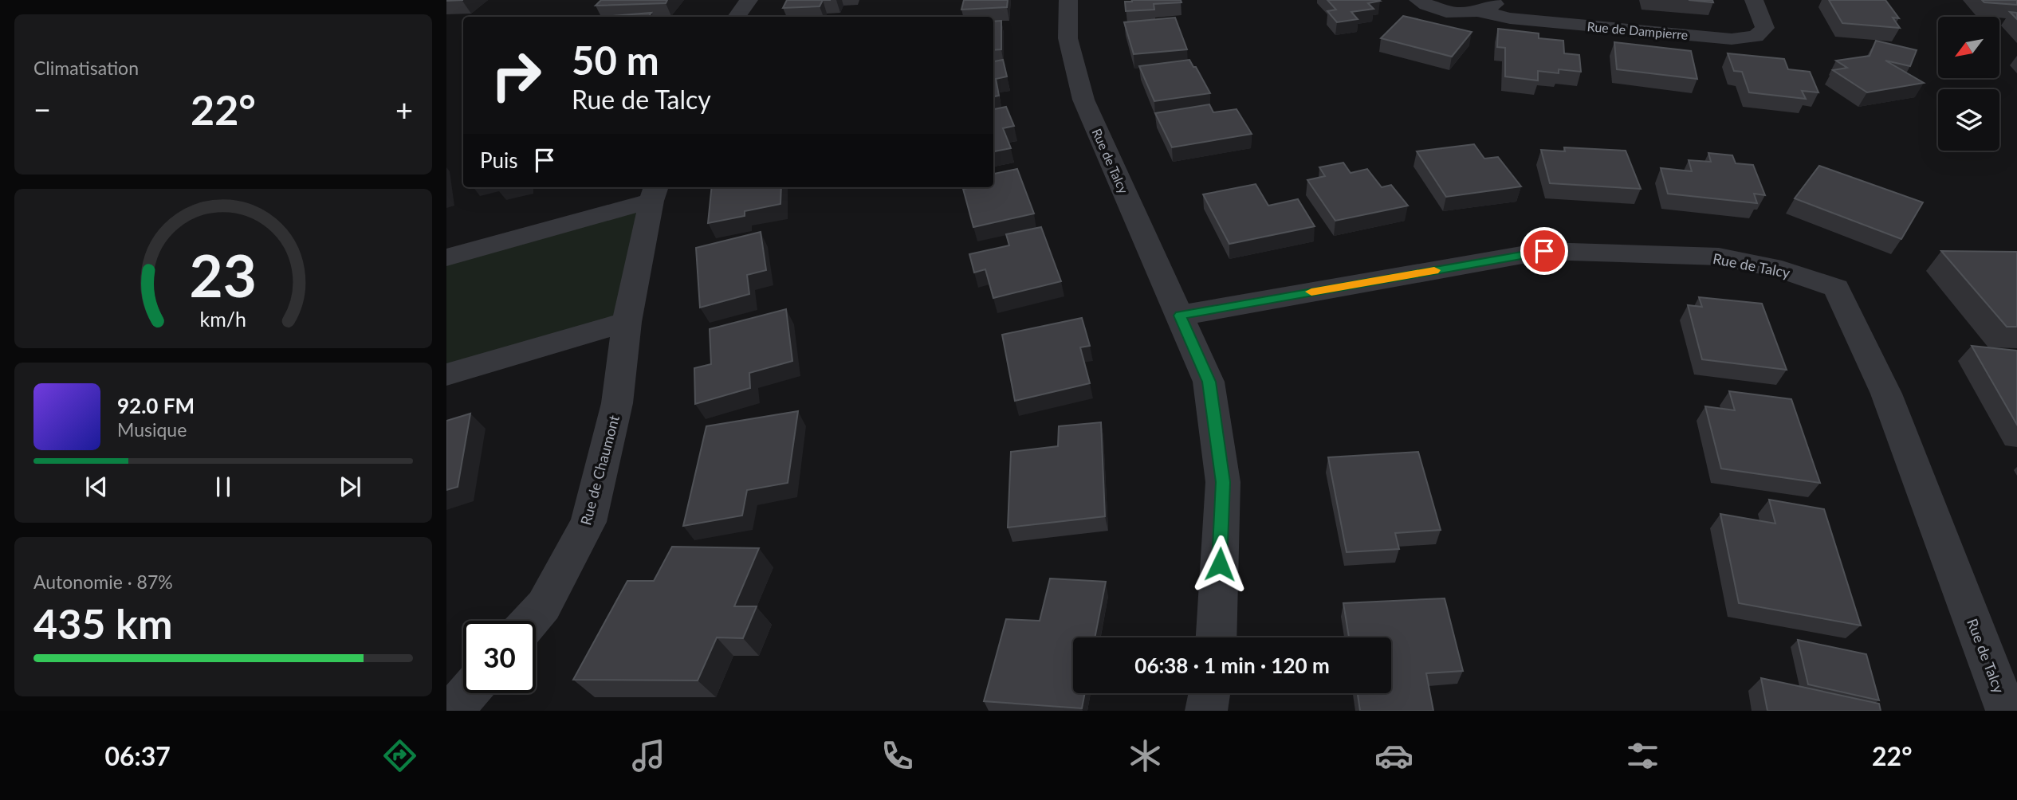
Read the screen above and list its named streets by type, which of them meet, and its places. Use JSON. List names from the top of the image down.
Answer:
{
  "streets": {
    "street": ["Rue de Dampierre", "Rue de Talcy", "Rue de Chaumont"]
  },
  "north": "bottom left",
  "page": {
    "tile": [
      "Climatisation",
      ["Autonomie · 87%", "435 km"]
    ],
    "turn": ["50 m", "Rue de Talcy"],
    "heat": ["−", "22°", "+"],
    "then": "Puis",
    "song": ["92.0 FM", "Musique"],
    "limit": "30",
    "trip": "06:38 · 1 min · 120 m",
    "tabs": ["06:37", "22°"],
    "gauge": ["23", "km/h"]
  }
}
